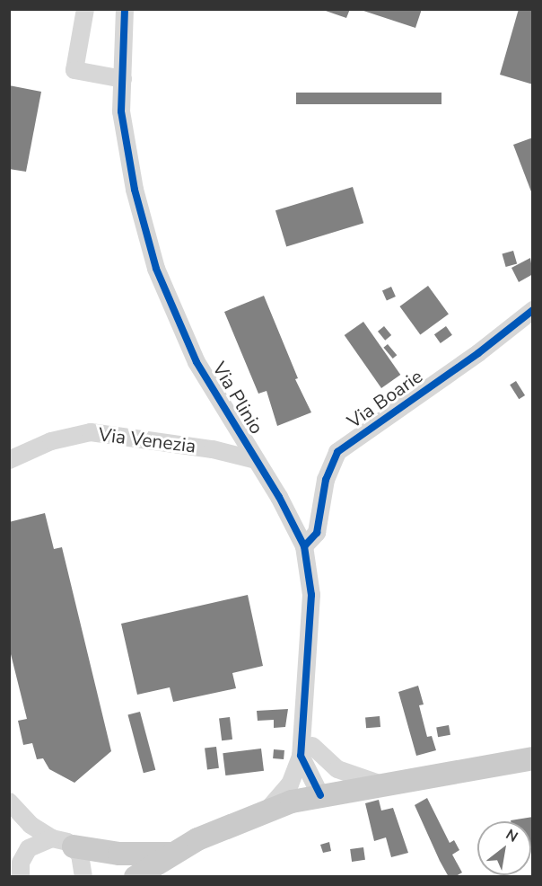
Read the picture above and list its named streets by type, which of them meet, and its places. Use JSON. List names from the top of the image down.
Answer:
{
  "streets": {
    "street": ["Via Plinio", "Via Boarie", "Via Venezia"]
  },
  "crossings": [
    ["Via Plinio", "Via Boarie"],
    ["Via Plinio", "Via Venezia"]
  ],
  "north": "top right"
}
